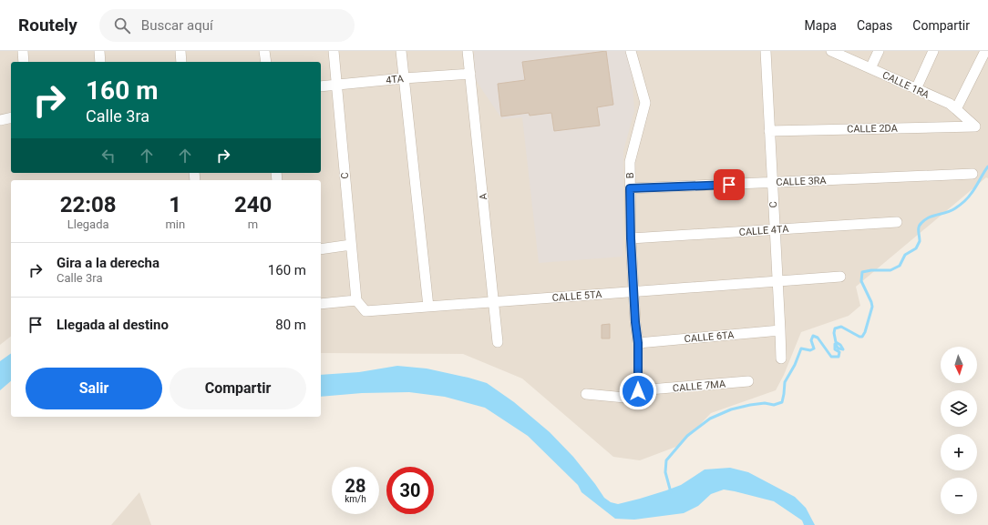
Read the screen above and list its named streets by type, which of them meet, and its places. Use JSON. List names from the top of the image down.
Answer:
{
  "streets": {
    "street": [
      "4TA",
      "CALLE 1RA",
      "CALLE 2DA",
      "C",
      "B",
      "CALLE 3RA",
      "A",
      "CALLE 4TA",
      "CALLE 5TA",
      "CALLE 6TA",
      "CALLE 7MA"
    ]
  },
  "crossings": [
    ["4TA", "C"],
    ["4TA", "A"],
    ["CALLE 1RA", "CALLE 2DA"],
    ["CALLE 2DA", "C"],
    ["C", "CALLE 3RA"],
    ["C", "CALLE 4TA"],
    ["C", "CALLE 5TA"],
    ["C", "CALLE 6TA"],
    ["B", "CALLE 3RA"],
    ["B", "CALLE 4TA"],
    ["B", "CALLE 5TA"],
    ["B", "CALLE 6TA"],
    ["B", "CALLE 7MA"],
    ["A", "CALLE 5TA"]
  ],
  "north": "bottom",
  "page": {
    "header": "Routely",
    "search": "Buscar aquí",
    "nav": ["Mapa", "Capas", "Compartir"],
    "turn": ["160 m", "Calle 3ra"],
    "eta": [
      "22:08",
      "Llegada",
      "1",
      "min",
      "240",
      "m"
    ],
    "list": [
      {
        "name": "Gira a la derecha",
        "note": "Calle 3ra",
        "value": "160 m"
      },
      {
        "name": "Llegada al destino",
        "value": "80 m"
      }
    ],
    "map_buttons": ["+", "−"],
    "buttons": ["Salir", "Compartir"],
    "speed": "28 km/h",
    "limit": "30"
  }
}
